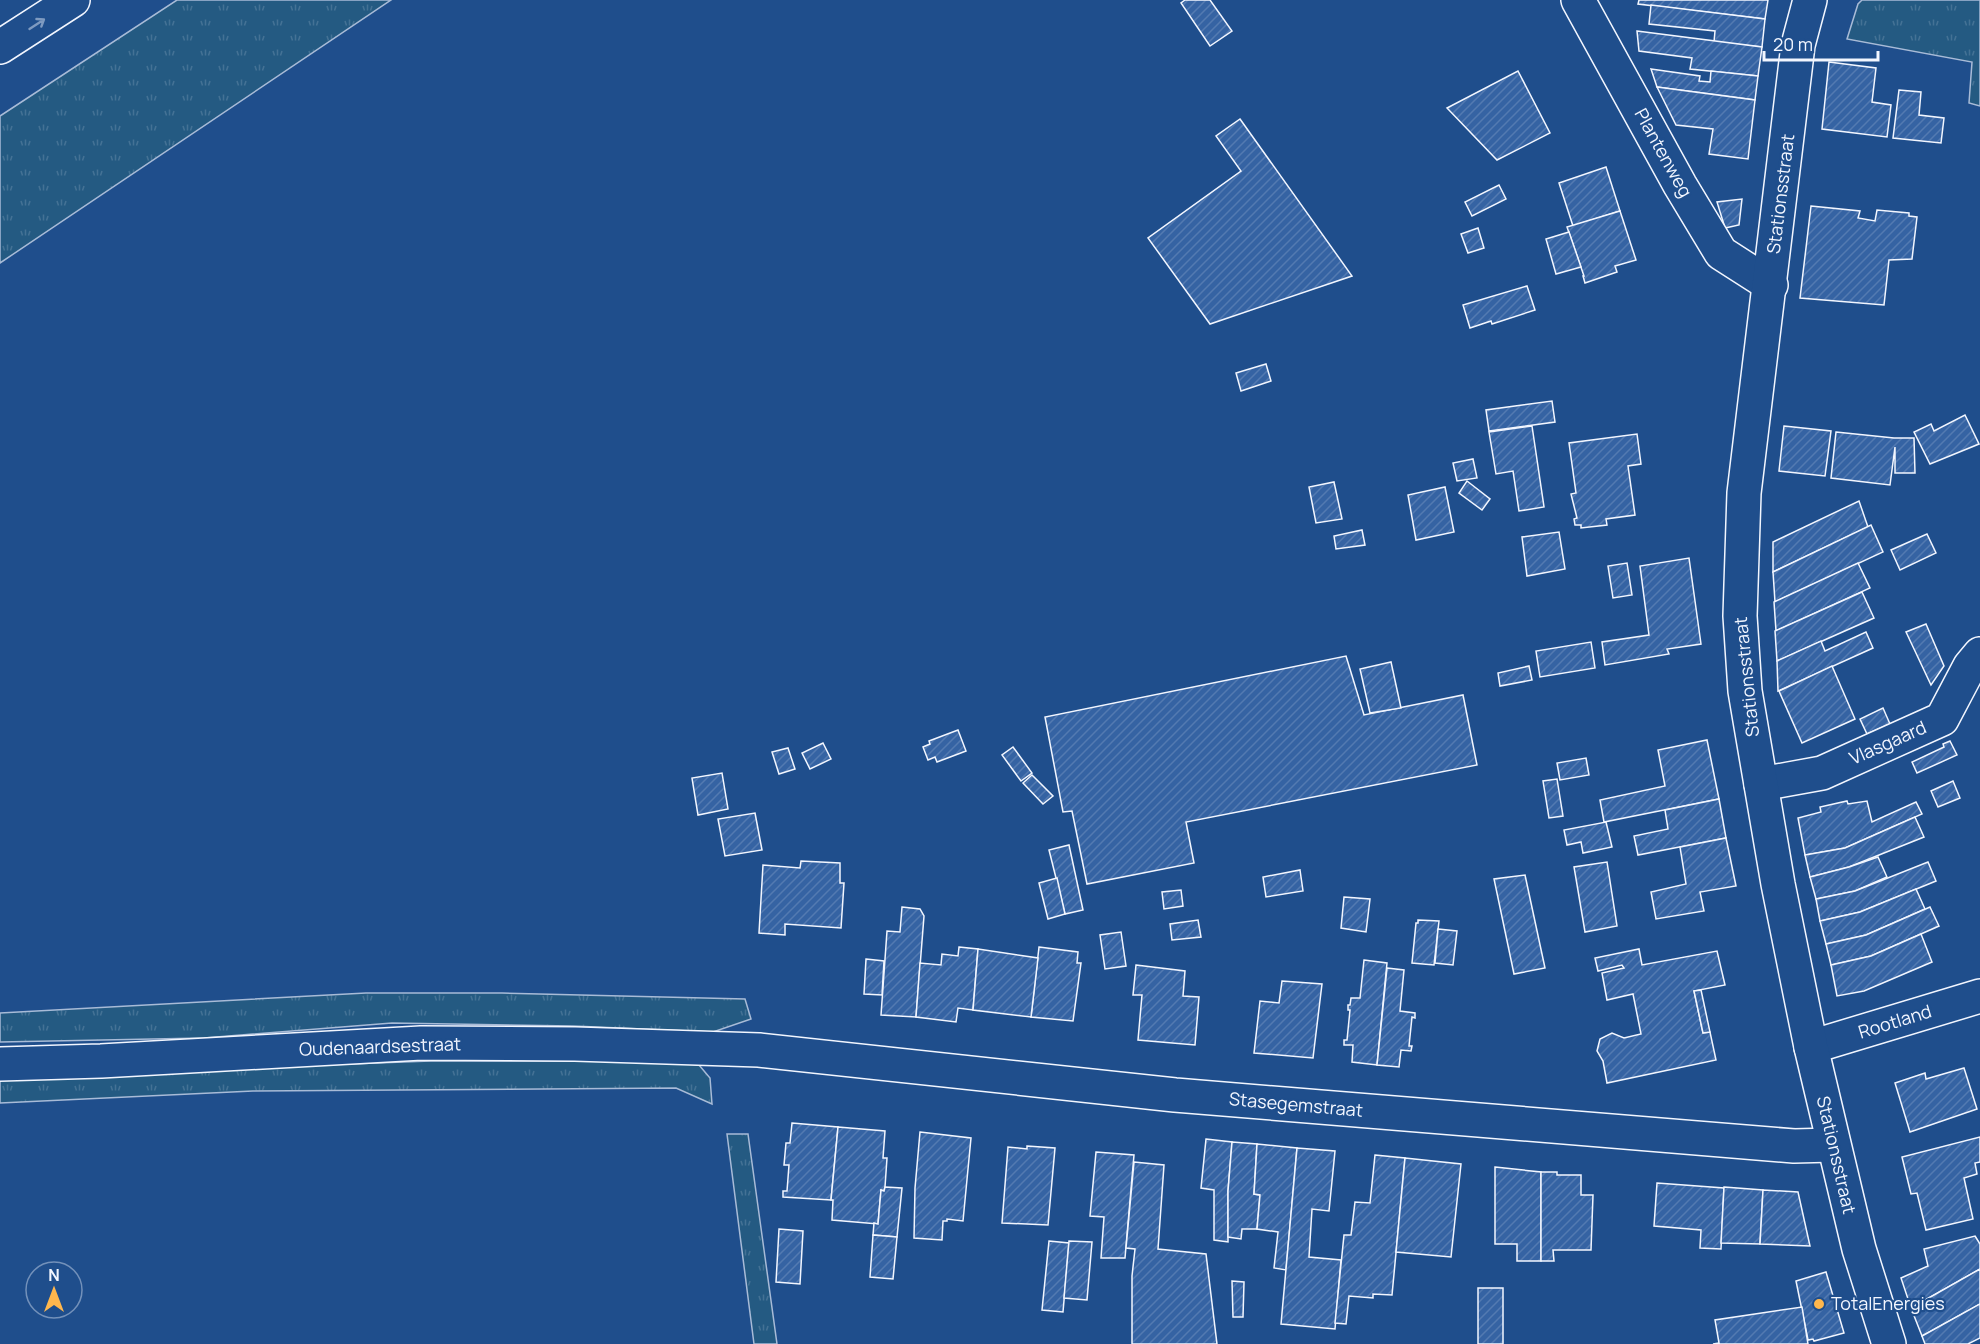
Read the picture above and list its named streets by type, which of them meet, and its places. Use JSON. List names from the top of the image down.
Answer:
{
  "streets": {
    "main road": [
      "Plantenweg",
      "Stationsstraat",
      "Vlasgaard",
      "Rootland",
      "Oudenaardsestraat",
      "Stasegemstraat"
    ]
  },
  "crossings": [
    ["Plantenweg", "Stationsstraat"],
    ["Stationsstraat", "Vlasgaard"],
    ["Stationsstraat", "Rootland"],
    ["Stationsstraat", "Stasegemstraat"],
    ["Oudenaardsestraat", "Stasegemstraat"]
  ],
  "places": ["TotalEnergies"],
  "scale_bar": "20 m",
  "north": "top"
}
